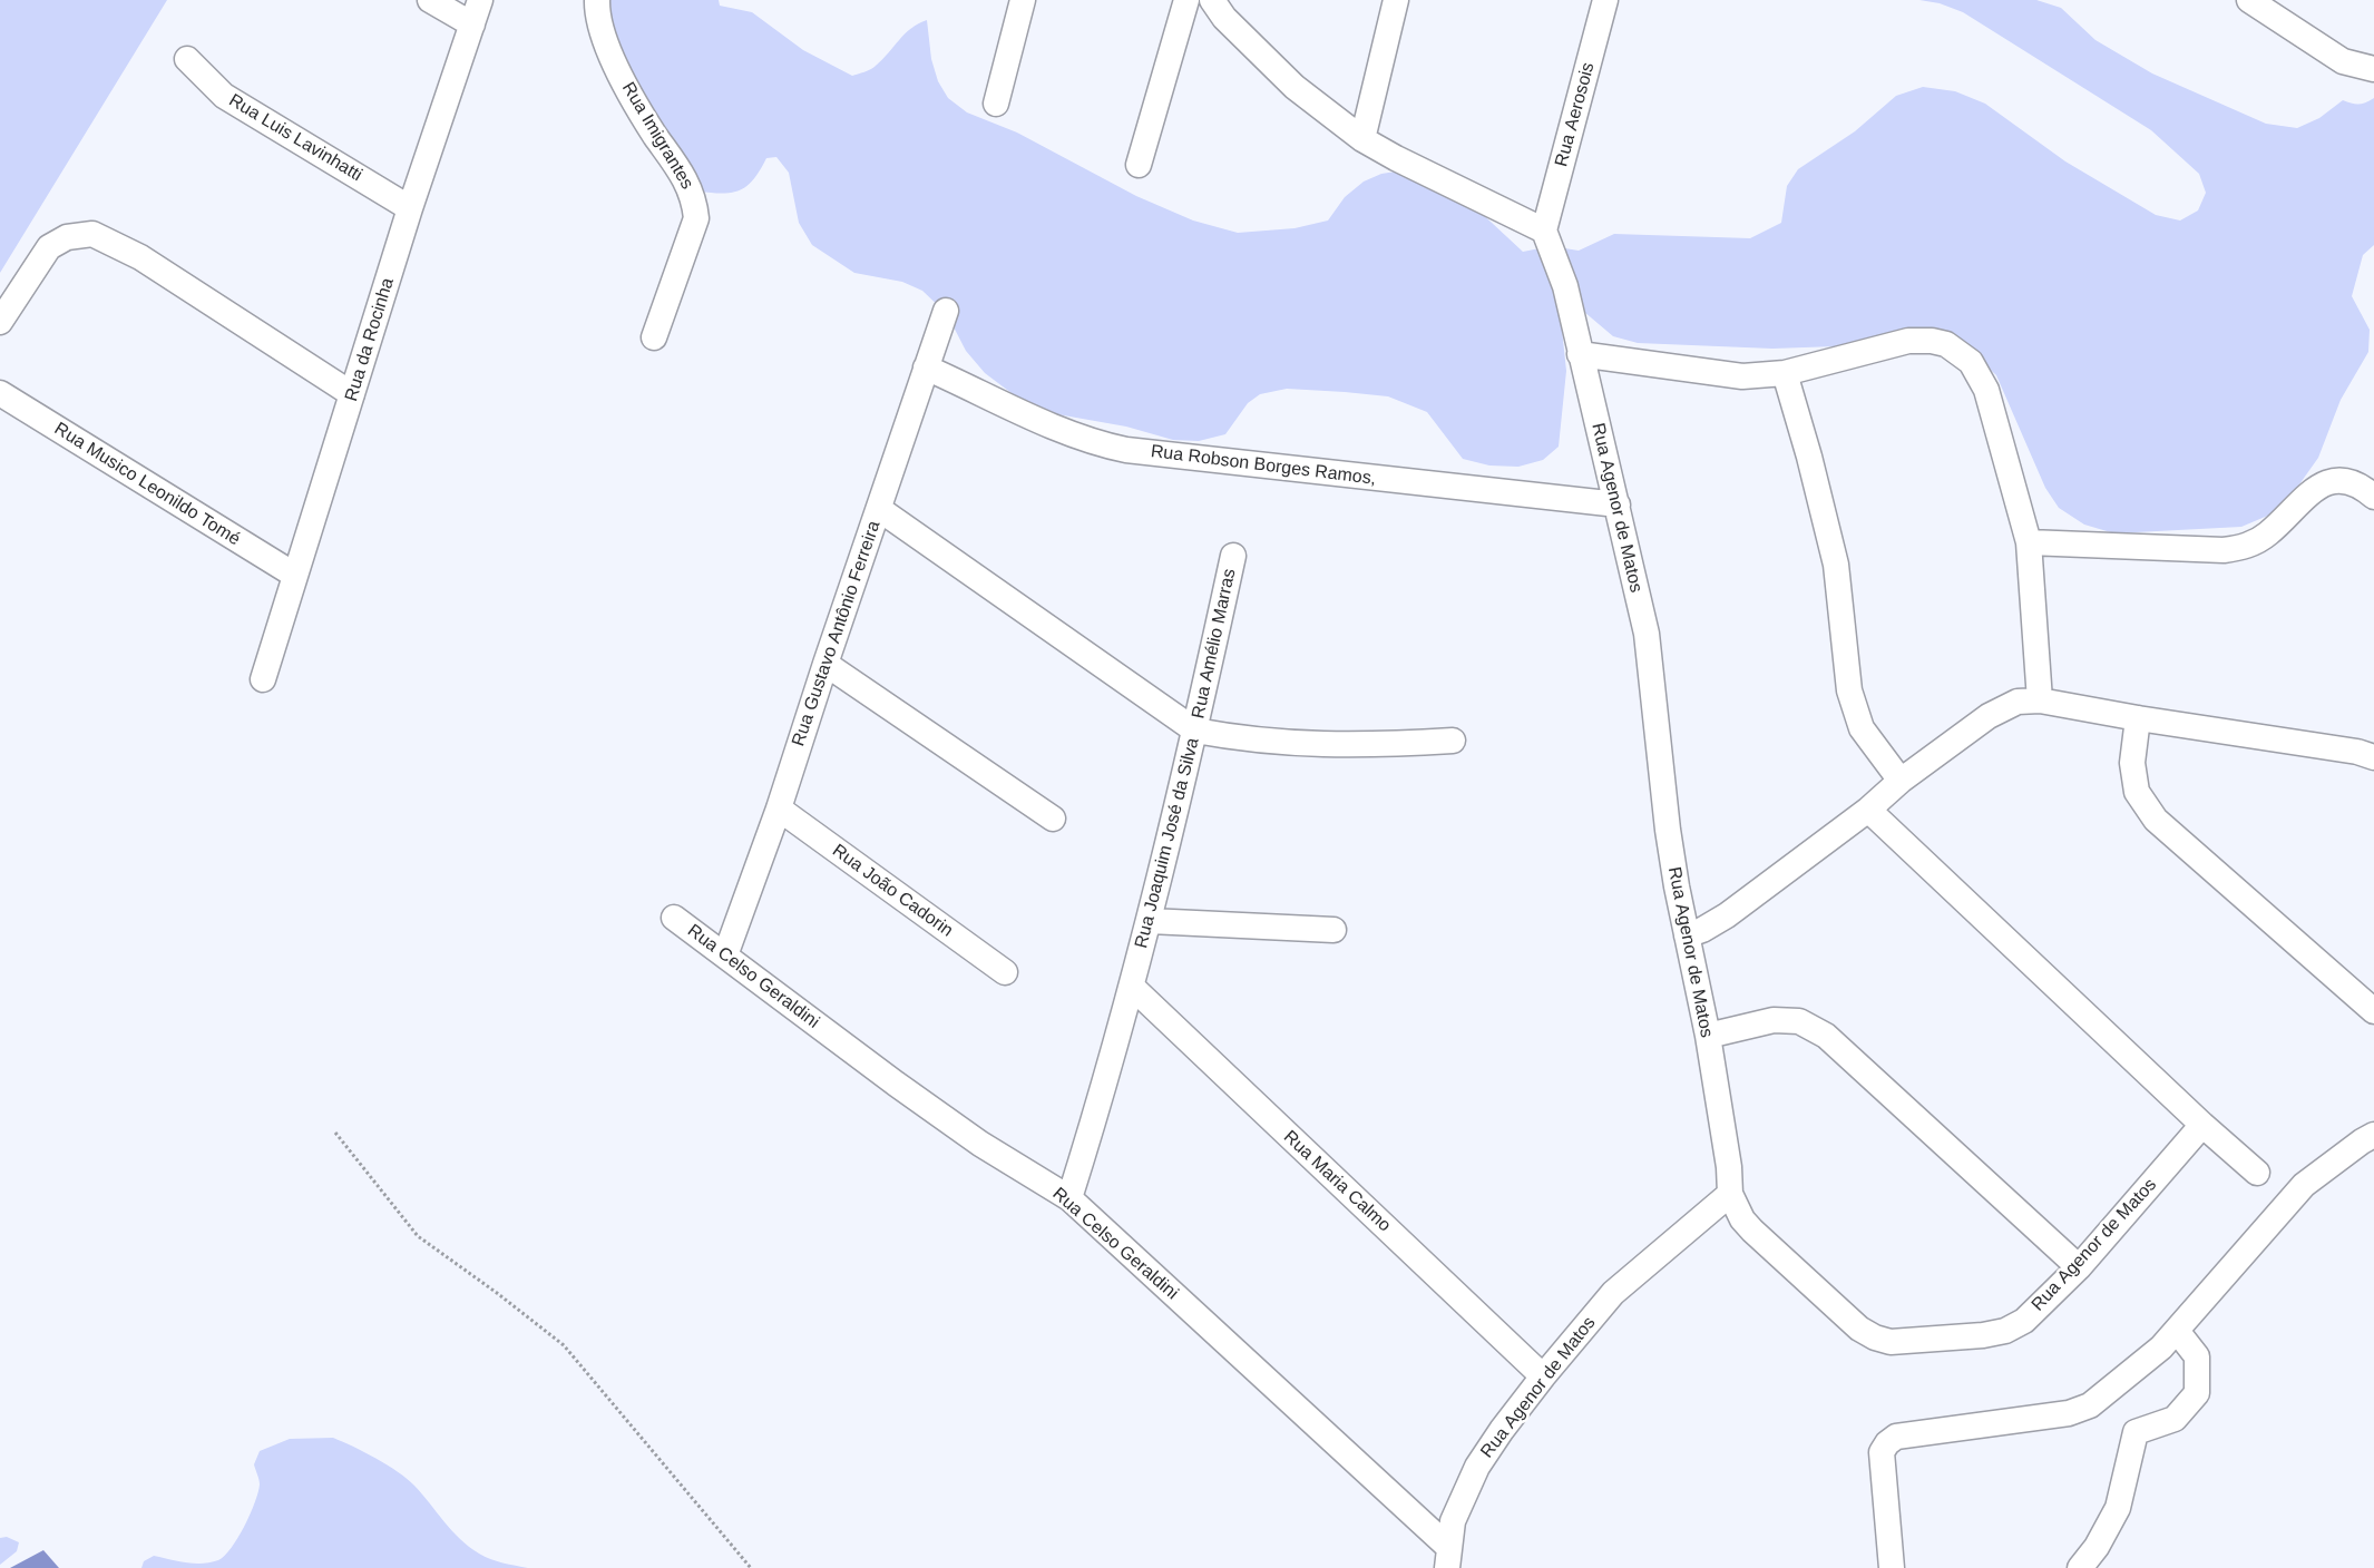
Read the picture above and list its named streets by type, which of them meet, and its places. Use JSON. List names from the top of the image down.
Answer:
{
  "streets": {
    "street": [
      "Rua Aerosois",
      "Rua Imigrantes",
      "Rua Luis Lavinhatti",
      "Rua da Rocinha",
      "Rua Robson Borges Ramos,",
      "Rua Musico Leonildo Tomé",
      "Rua Agenor de Matos",
      "Rua Gustavo Antônio Ferreira",
      "Rua Amélio Marras",
      "Rua Joaquim José da Silva",
      "Rua João Cadorin",
      "Rua Celso Geraldini",
      "Rua Maria Calmo"
    ]
  },
  "crossings": [
    ["Rua Aerosois", "Rua Agenor de Matos"],
    ["Rua Luis Lavinhatti", "Rua da Rocinha"],
    ["Rua da Rocinha", "Rua Musico Leonildo Tomé"],
    ["Rua Robson Borges Ramos,", "Rua Agenor de Matos"],
    ["Rua Robson Borges Ramos,", "Rua Gustavo Antônio Ferreira"],
    ["Rua Agenor de Matos", "Rua Celso Geraldini"],
    ["Rua Agenor de Matos", "Rua Maria Calmo"],
    ["Rua Gustavo Antônio Ferreira", "Rua Joaquim José da Silva"],
    ["Rua Gustavo Antônio Ferreira", "Rua João Cadorin"],
    ["Rua Gustavo Antônio Ferreira", "Rua Celso Geraldini"],
    ["Rua Amélio Marras", "Rua Joaquim José da Silva"],
    ["Rua Joaquim José da Silva", "Rua Celso Geraldini"],
    ["Rua Joaquim José da Silva", "Rua Maria Calmo"]
  ]
}
